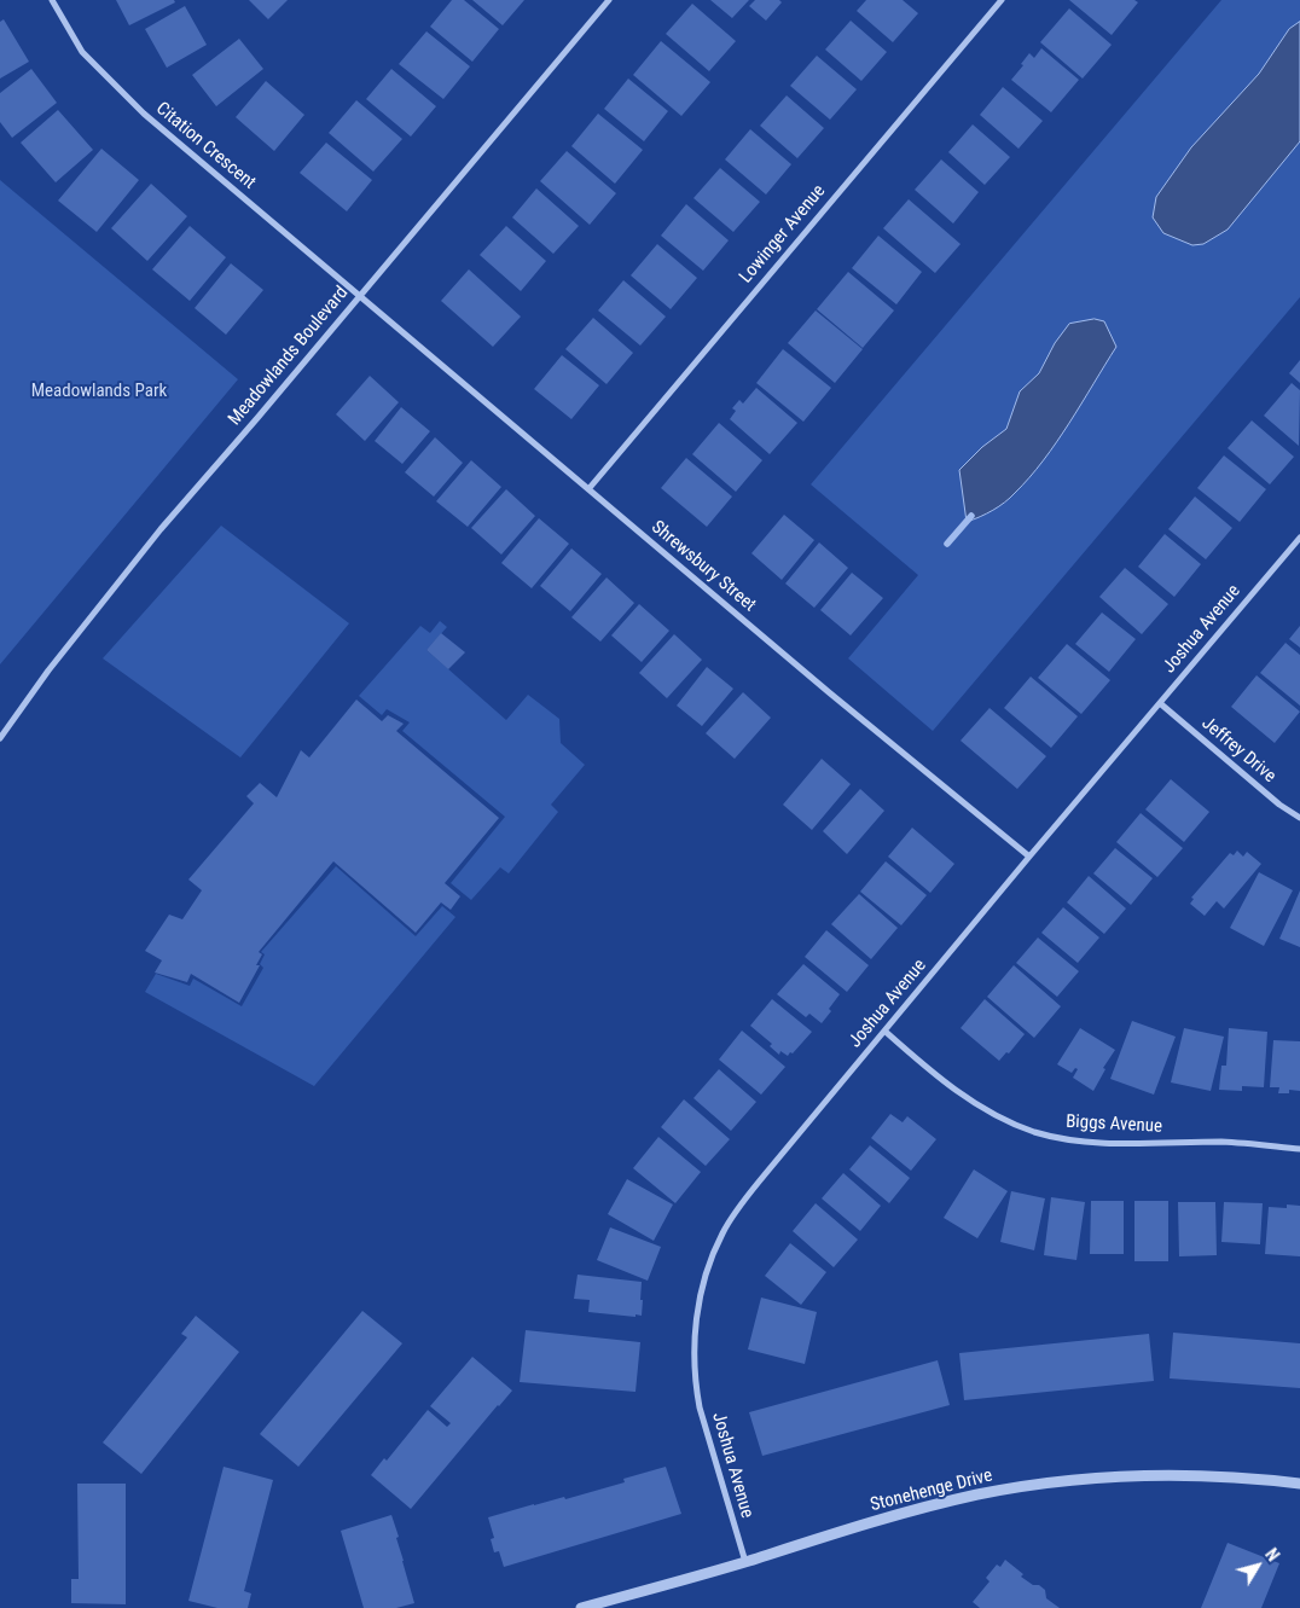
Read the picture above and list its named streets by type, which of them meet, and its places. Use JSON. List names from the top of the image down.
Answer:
{
  "streets": {
    "street": [
      "Citation Crescent",
      "Lowinger Avenue",
      "Meadowlands Boulevard",
      "Shrewsbury Street",
      "Joshua Avenue",
      "Jeffrey Drive",
      "Biggs Avenue",
      "Stonehenge Drive"
    ]
  },
  "crossings": [
    ["Citation Crescent", "Meadowlands Boulevard"],
    ["Citation Crescent", "Shrewsbury Street"],
    ["Lowinger Avenue", "Shrewsbury Street"],
    ["Meadowlands Boulevard", "Shrewsbury Street"],
    ["Shrewsbury Street", "Joshua Avenue"],
    ["Joshua Avenue", "Jeffrey Drive"],
    ["Joshua Avenue", "Biggs Avenue"],
    ["Joshua Avenue", "Stonehenge Drive"]
  ],
  "parks": ["Meadowlands Park"],
  "north": "top right"
}
